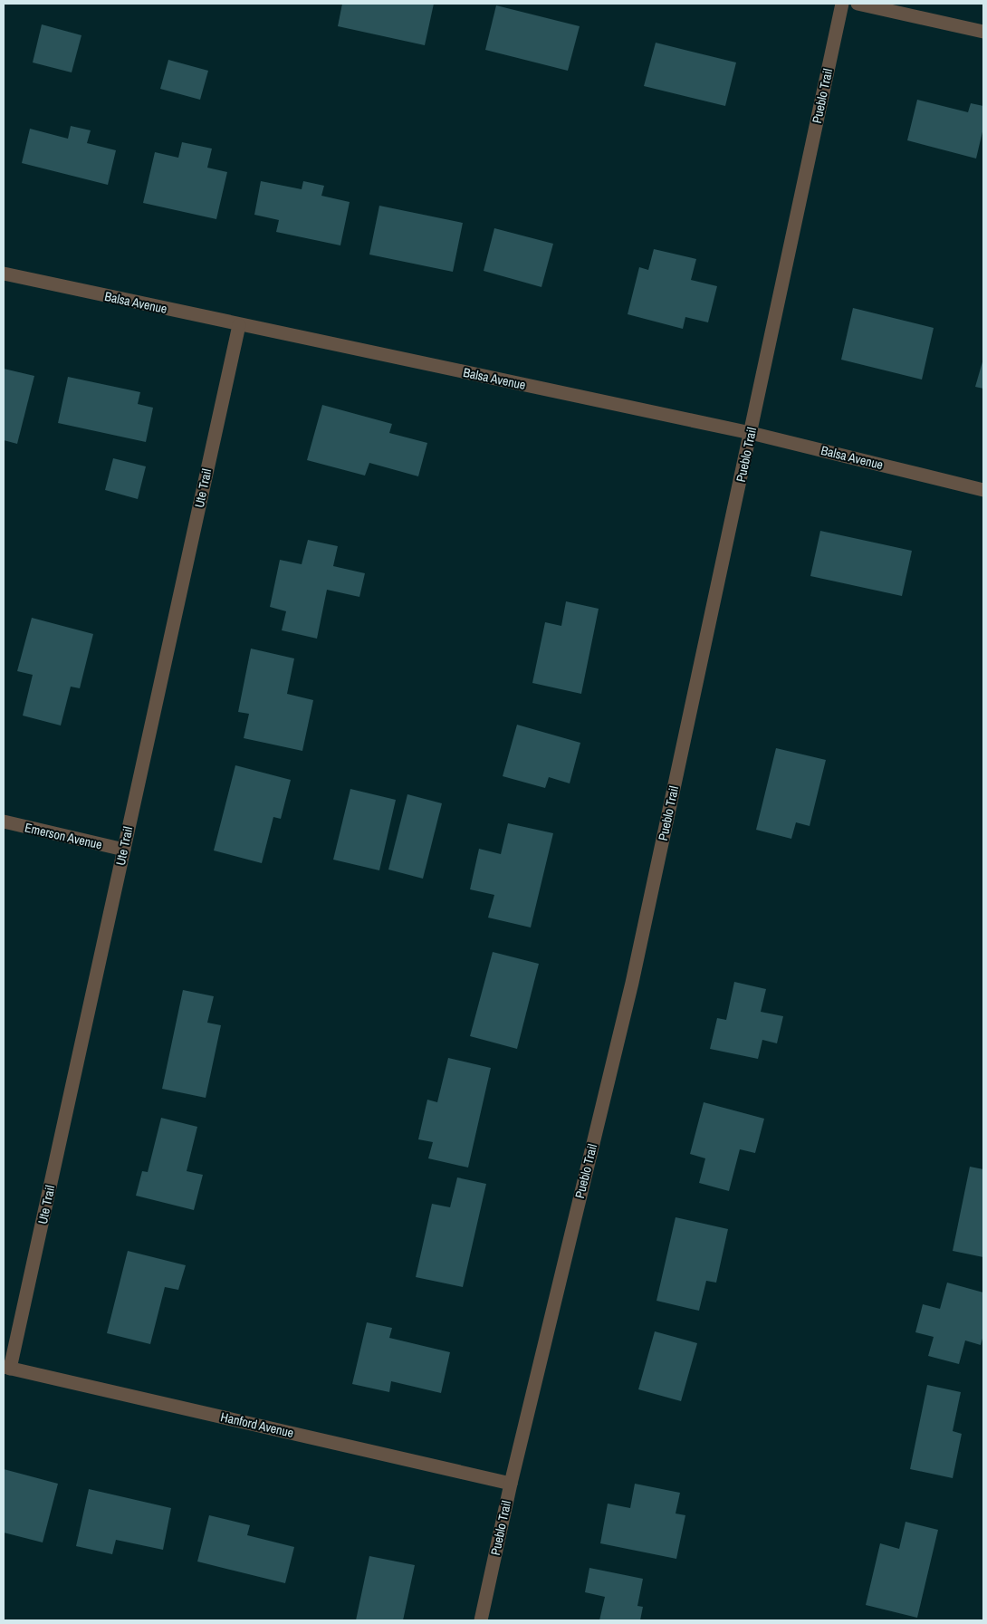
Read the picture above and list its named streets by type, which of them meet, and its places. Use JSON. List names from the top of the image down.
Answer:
{
  "streets": {
    "street": [
      "Pueblo Trail",
      "Balsa Avenue",
      "Ute Trail",
      "Emerson Avenue",
      "Hanford Avenue"
    ]
  },
  "crossings": [
    ["Pueblo Trail", "Balsa Avenue"],
    ["Pueblo Trail", "Hanford Avenue"],
    ["Balsa Avenue", "Ute Trail"],
    ["Ute Trail", "Emerson Avenue"],
    ["Ute Trail", "Hanford Avenue"]
  ]
}
